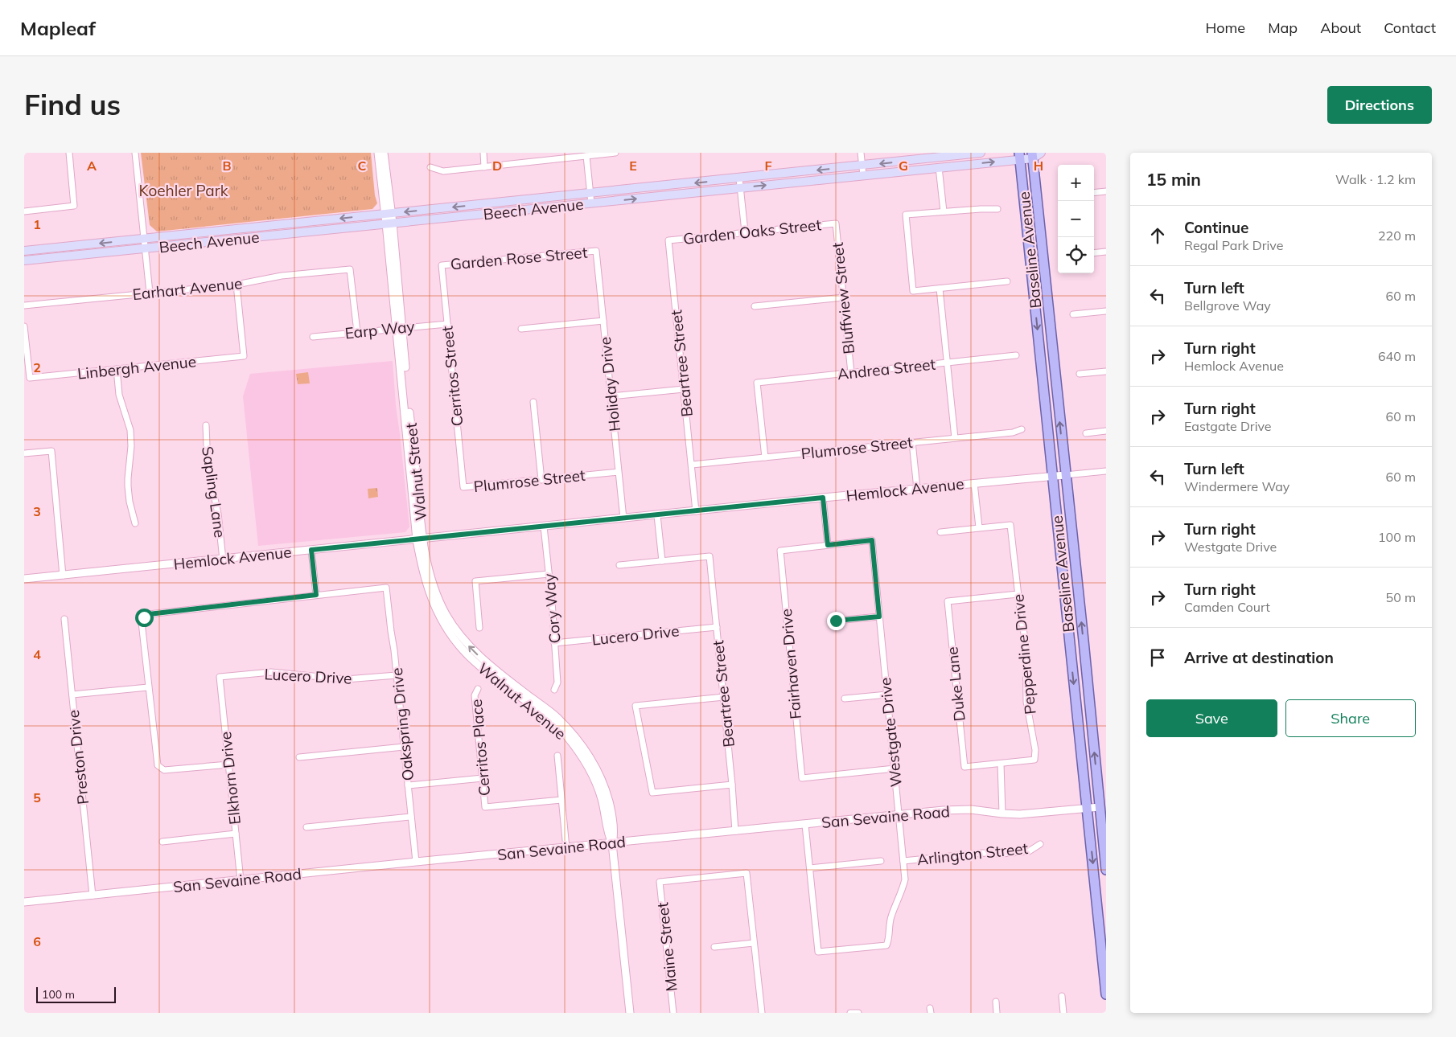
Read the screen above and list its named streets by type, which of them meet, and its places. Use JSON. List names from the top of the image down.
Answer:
{
  "streets": {
    "main road": ["Beech Avenue", "Baseline Avenue"],
    "street": [
      "Garden Oaks Street",
      "Garden Rose Street",
      "Earhart Avenue",
      "Bluffview Street",
      "Earp Way",
      "Beartree Street",
      "Linbergh Avenue",
      "Andrea Street",
      "Cerritos Street",
      "Holiday Drive",
      "Plumrose Street",
      "Walnut Street",
      "Hemlock Avenue",
      "Sapling Lane",
      "Cory Way",
      "Lucero Drive",
      "Pepperdine Drive",
      "Fairhaven Drive",
      "Duke Lane",
      "Walnut Avenue",
      "Oakspring Drive",
      "Westgate Drive",
      "Cerritos Place",
      "Preston Drive",
      "Elkhorn Drive",
      "San Sevaine Road",
      "Arlington Street",
      "Maine Street"
    ]
  },
  "crossings": [
    ["Beech Avenue", "Baseline Avenue"],
    ["Beech Avenue", "Walnut Street"],
    ["Garden Oaks Street", "Bluffview Street"],
    ["Garden Oaks Street", "Beartree Street"],
    ["Baseline Avenue", "Hemlock Avenue"],
    ["Baseline Avenue", "San Sevaine Road"],
    ["Garden Rose Street", "Cerritos Street"],
    ["Garden Rose Street", "Holiday Drive"],
    ["Earhart Avenue", "Earp Way"],
    ["Earhart Avenue", "Linbergh Avenue"],
    ["Bluffview Street", "Andrea Street"],
    ["Earp Way", "Cerritos Street"],
    ["Earp Way", "Walnut Street"],
    ["Beartree Street", "Plumrose Street"],
    ["Beartree Street", "Hemlock Avenue"],
    ["Beartree Street", "Lucero Drive"],
    ["Beartree Street", "San Sevaine Road"],
    ["Andrea Street", "Plumrose Street"],
    ["Cerritos Street", "Plumrose Street"],
    ["Holiday Drive", "Plumrose Street"],
    ["Holiday Drive", "Hemlock Avenue"],
    ["Walnut Street", "Hemlock Avenue"],
    ["Walnut Street", "Walnut Avenue"],
    ["Hemlock Avenue", "Sapling Lane"],
    ["Hemlock Avenue", "Cory Way"],
    ["Hemlock Avenue", "Walnut Avenue"],
    ["Cory Way", "Lucero Drive"],
    ["Lucero Drive", "Oakspring Drive"],
    ["Lucero Drive", "Elkhorn Drive"],
    ["Pepperdine Drive", "Duke Lane"],
    ["Fairhaven Drive", "Westgate Drive"],
    ["Walnut Avenue", "San Sevaine Road"],
    ["Oakspring Drive", "San Sevaine Road"],
    ["Westgate Drive", "San Sevaine Road"],
    ["Westgate Drive", "Arlington Street"],
    ["Preston Drive", "San Sevaine Road"],
    ["Elkhorn Drive", "San Sevaine Road"]
  ],
  "parks": ["Koehler Park"],
  "scale_bar": "100 m",
  "page": {
    "header": "Mapleaf",
    "nav": [
      "Home",
      "Map",
      "About",
      "Contact"
    ],
    "buttons": [
      "Directions",
      ["Save", "Share"]
    ],
    "title": "Find us",
    "heading": ["15 min", "Walk · 1.2 km"],
    "map_buttons": ["+", "−"],
    "list": [
      ["Continue", "Regal Park Drive", "220 m"],
      ["Turn left", "Bellgrove Way", "60 m"],
      ["Turn right", "Hemlock Avenue", "640 m"],
      ["Turn right", "Eastgate Drive", "60 m"],
      ["Turn left", "Windermere Way", "60 m"],
      ["Turn right", "Westgate Drive", "100 m"],
      ["Turn right", "Camden Court", "50 m"],
      "Arrive at destination"
    ],
    "scale": "100 m"
  },
  "grid": {
    "columns": [
      "A",
      "B",
      "C",
      "D",
      "E",
      "F",
      "G",
      "H"
    ],
    "rows": [
      "1",
      "2",
      "3",
      "4",
      "5",
      "6"
    ]
  }
}
